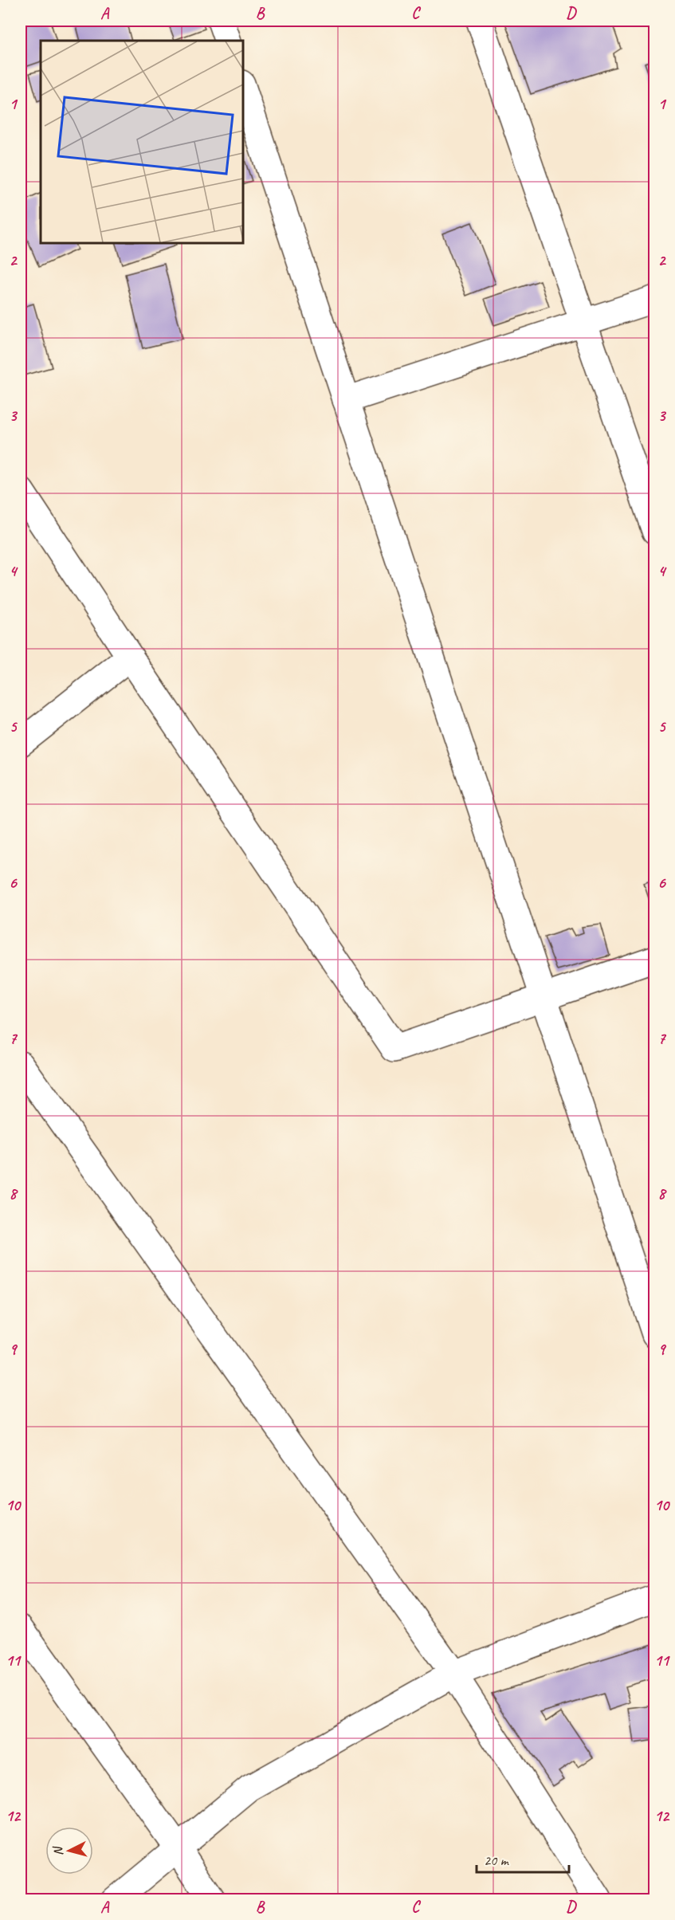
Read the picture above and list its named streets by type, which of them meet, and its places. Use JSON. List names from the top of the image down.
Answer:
{
  "scale_bar": "20 m",
  "north": "left",
  "grid": {
    "columns": [
      "A",
      "B",
      "C",
      "D"
    ],
    "rows": [
      "1",
      "2",
      "3",
      "4",
      "5",
      "6",
      "7",
      "8",
      "9",
      "10",
      "11",
      "12"
    ]
  }
}
